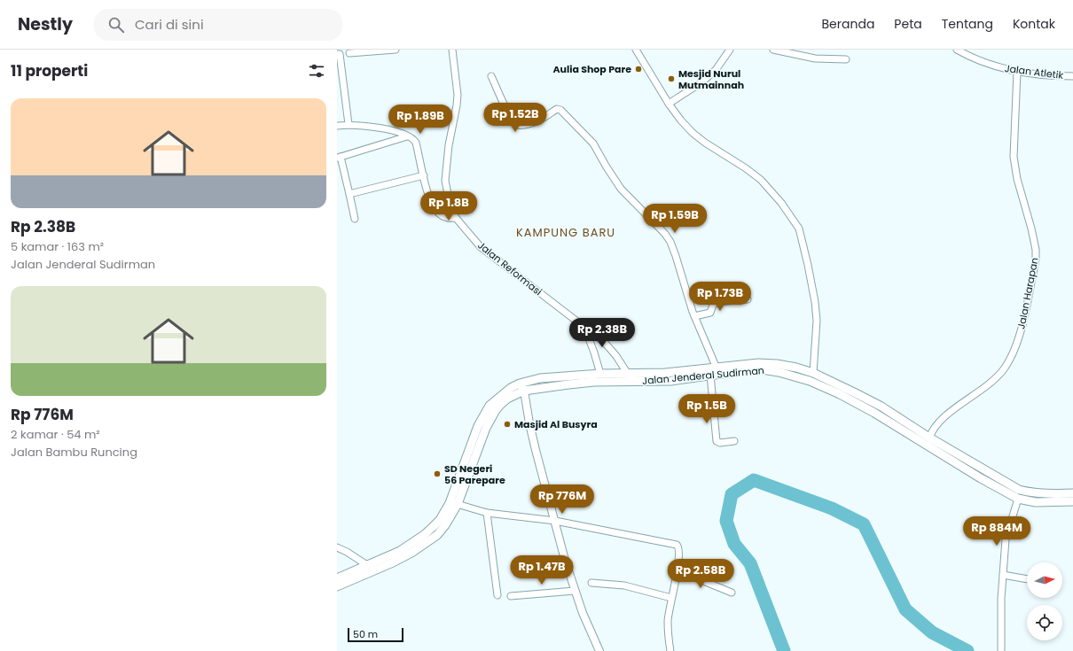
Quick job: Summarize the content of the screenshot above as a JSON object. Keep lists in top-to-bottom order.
{
  "streets": {
    "main road": ["Jalan Jenderal Sudirman"],
    "street": ["Jalan Atletik", "Jalan Reformasi", "Jalan Harapan"]
  },
  "crossings": [
    ["Jalan Atletik", "Jalan Harapan"],
    ["Jalan Reformasi", "Jalan Jenderal Sudirman"],
    ["Jalan Harapan", "Jalan Jenderal Sudirman"]
  ],
  "districts": ["KAMPUNG BARU"],
  "places": [
    "Aulia Shop Pare",
    "Mesjid Nurul Mutmainnah",
    "Masjid Al Busyra",
    "SD Negeri 56 Parepare"
  ],
  "scale_bar": "50 m",
  "north": "right",
  "page": {
    "header": "Nestly",
    "search": "Cari di sini",
    "nav": [
      "Beranda",
      "Peta",
      "Tentang",
      "Kontak"
    ],
    "heading": "11 properti",
    "list": [
      {
        "name": "Rp 2.38B",
        "note": "5 kamar · 163 m² · Jalan Jenderal Sudirman"
      },
      {
        "name": "Rp 776M",
        "note": "2 kamar · 54 m² · Jalan Bambu Runcing"
      }
    ],
    "price": [
      "Rp 1.52B",
      "Rp 1.89B",
      "Rp 1.8B",
      "Rp 1.59B",
      "Rp 1.73B",
      "Rp 2.38B",
      "Rp 1.5B",
      "Rp 776M",
      "Rp 884M",
      "Rp 1.47B",
      "Rp 2.58B"
    ],
    "scale": "50 m"
  }
}
